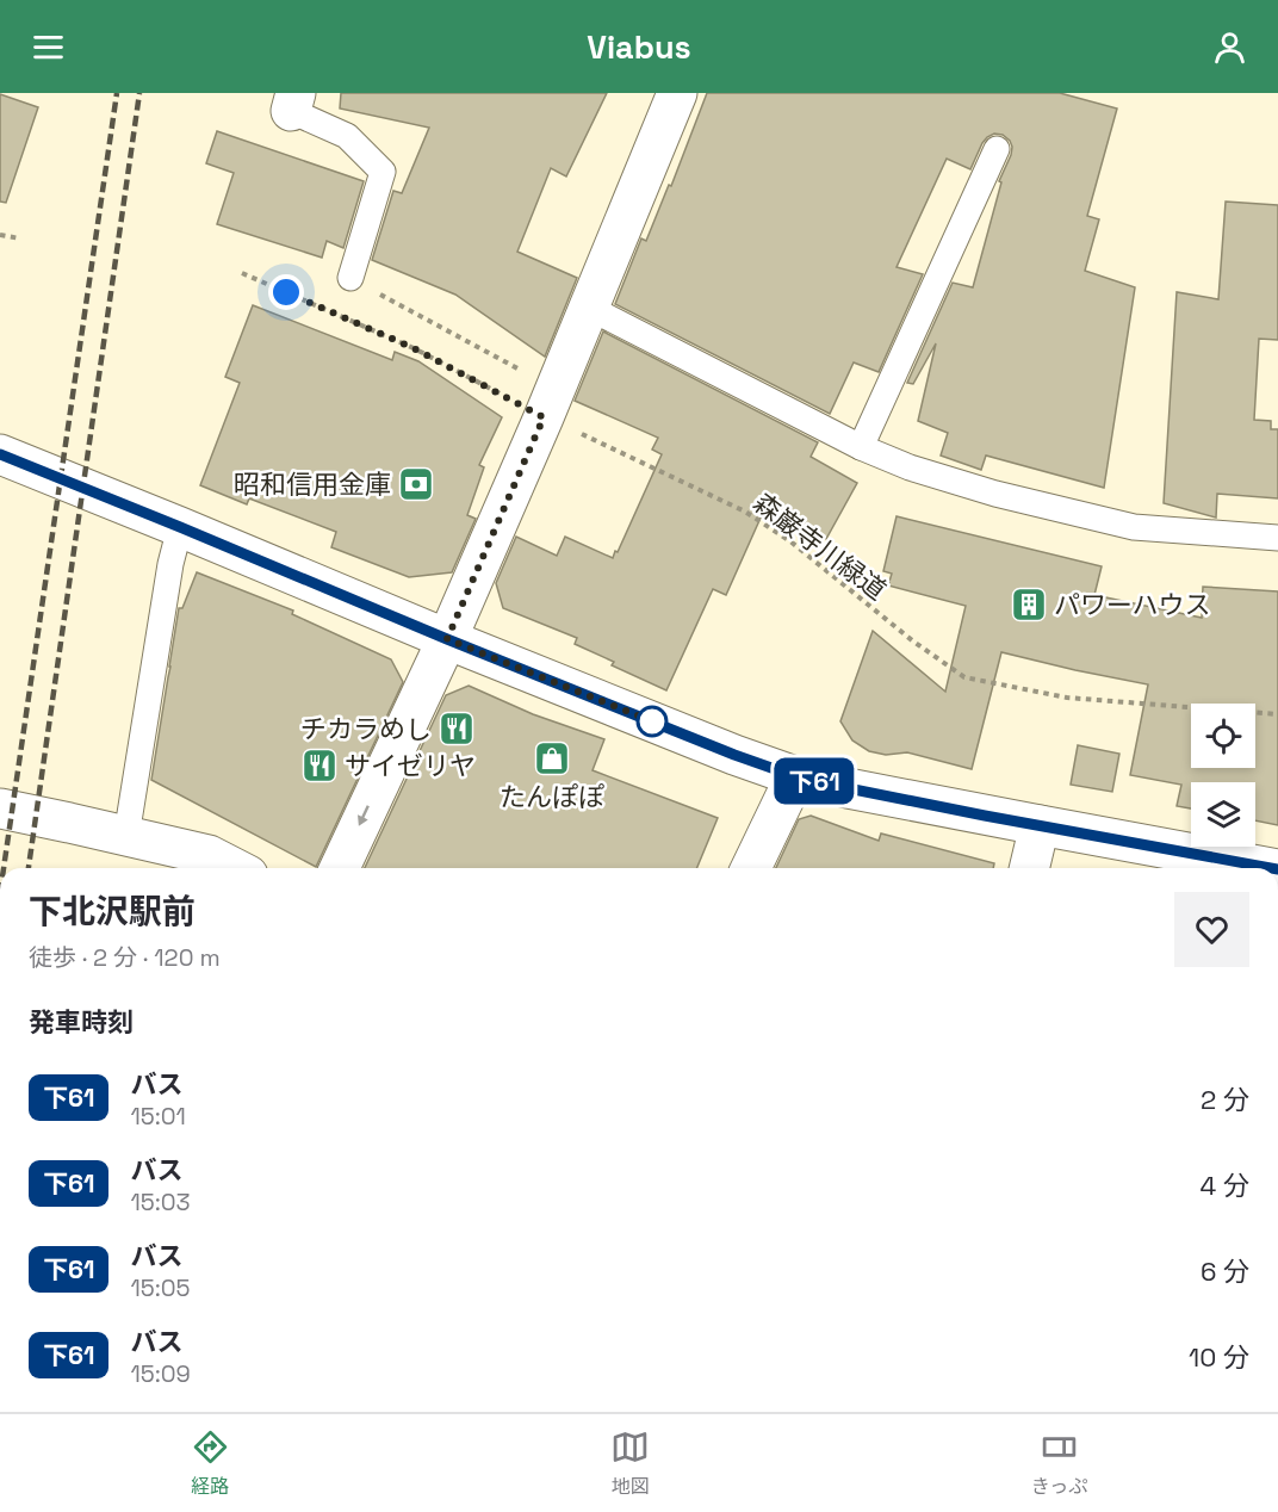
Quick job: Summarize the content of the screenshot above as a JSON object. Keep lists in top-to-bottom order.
{
  "streets": {
    "path": ["森巌寺川緑道"]
  },
  "places": {
    "bank": ["昭和信用金庫"],
    "building": ["パワーハウス"],
    "restaurant": ["チカラめし", "サイゼリヤ"],
    "shop": ["たんぽぽ"]
  },
  "lines": ["bus line 下61"],
  "page": {
    "header": "Viabus",
    "on_map": "下61",
    "heading": [
      ["下北沢駅前", "徒歩 · 2 分 · 120 m"],
      "発車時刻"
    ],
    "list": [
      {
        "mark": "下61",
        "name": "バス",
        "note": "15:01",
        "value": "2 分"
      },
      {
        "mark": "下61",
        "name": "バス",
        "note": "15:03",
        "value": "4 分"
      },
      {
        "mark": "下61",
        "name": "バス",
        "note": "15:05",
        "value": "6 分"
      },
      {
        "mark": "下61",
        "name": "バス",
        "note": "15:09",
        "value": "10 分"
      }
    ],
    "tabs": ["経路", "地図", "きっぷ"]
  }
}
